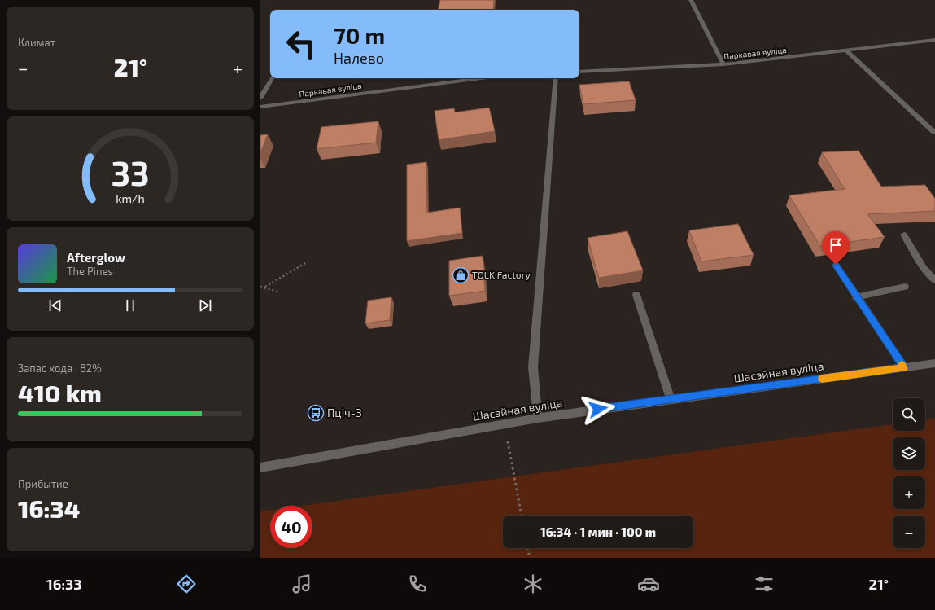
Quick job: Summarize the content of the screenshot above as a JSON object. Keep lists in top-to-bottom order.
{
  "streets": {
    "street": ["Паркавая вуліца", "Шасэйная вуліца"]
  },
  "places": {
    "shop": ["TOLK Factory"],
    "bus stop": ["Пціч-3"]
  },
  "page": {
    "tile": [
      "Климат",
      ["Запас хода · 82%", "410 km"],
      ["Прибытие", "16:34"]
    ],
    "turn": ["70 m", "Налево"],
    "heat": ["−", "21°", "+"],
    "song": ["Afterglow", "The Pines"],
    "map_buttons": ["+", "−"],
    "limit": "40",
    "trip": "16:34 · 1 мин · 100 m",
    "tabs": ["16:33", "21°"],
    "gauge": ["33", "km/h"]
  }
}
